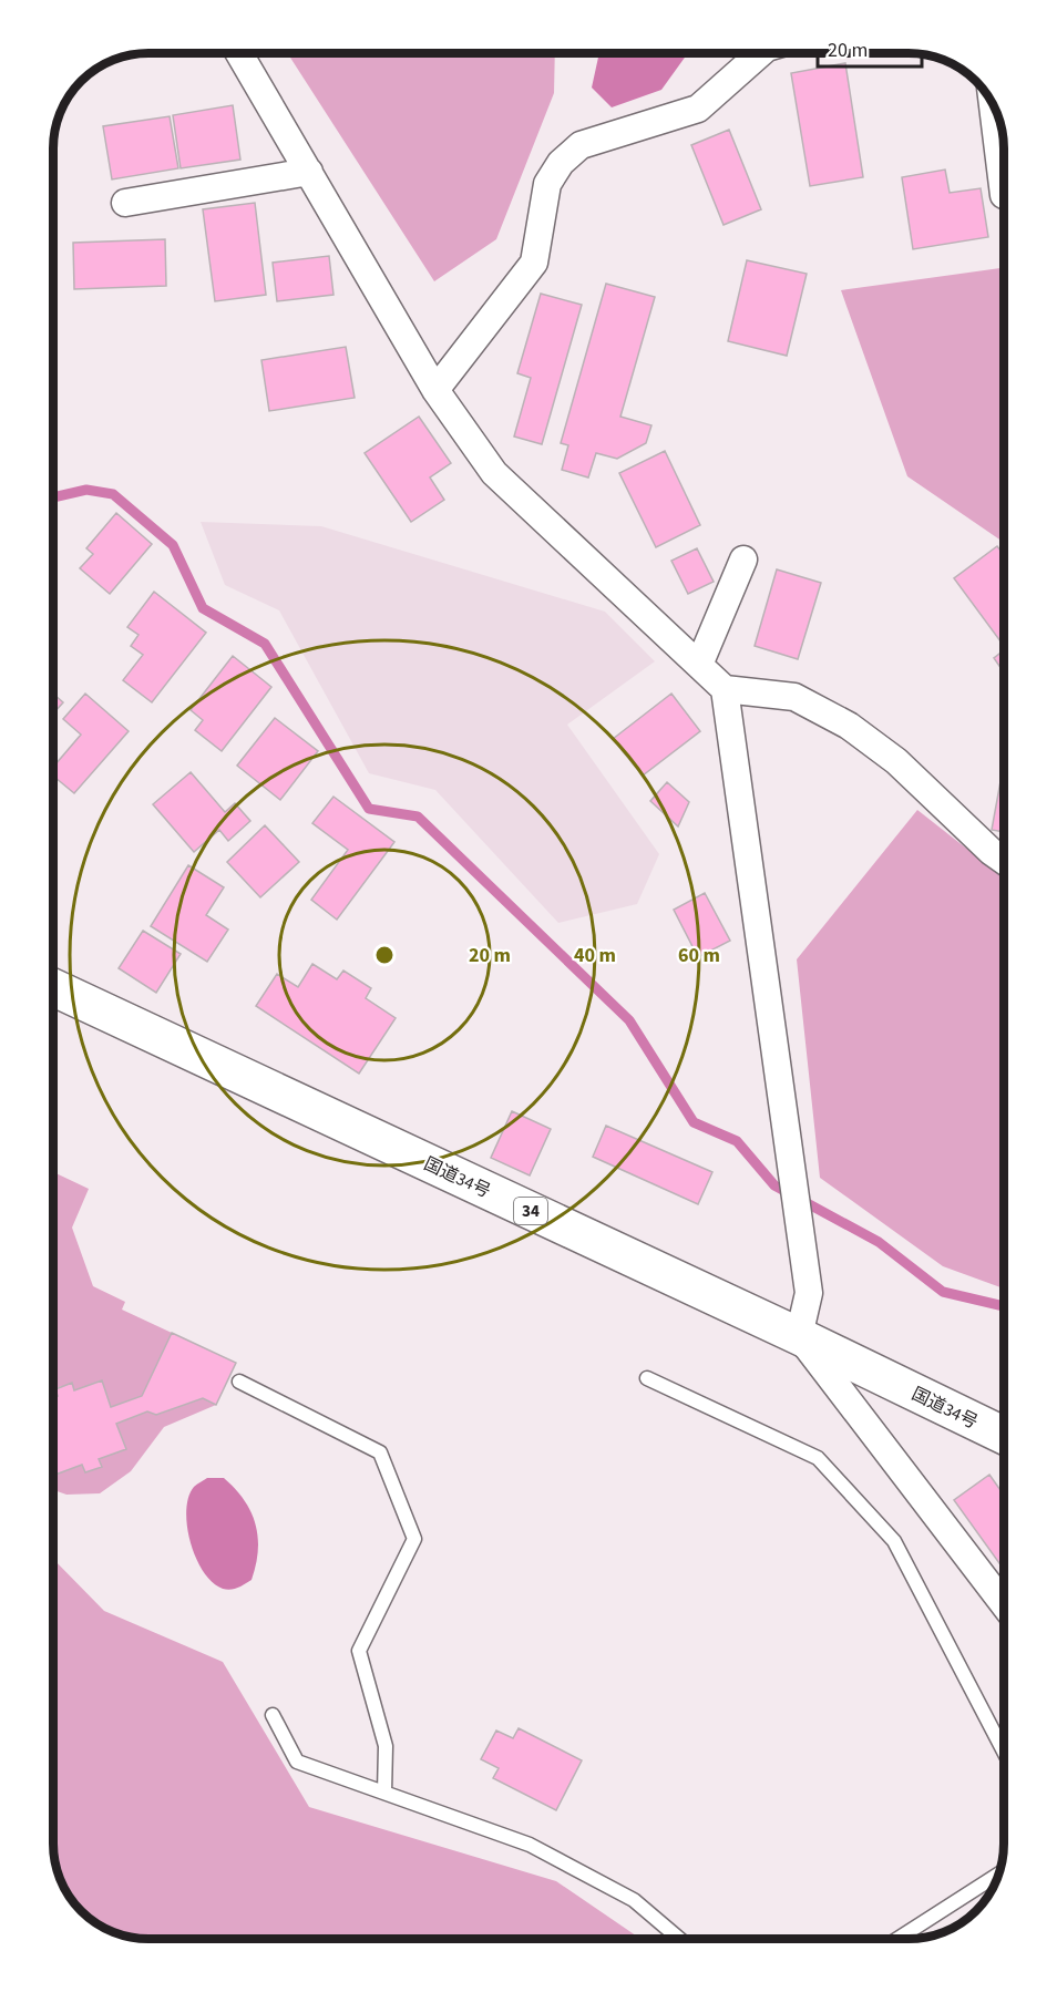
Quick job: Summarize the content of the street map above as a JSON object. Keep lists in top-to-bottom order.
{
  "streets": {
    "highway": ["国道34号", "34"]
  },
  "scale_bar": "20 m",
  "rings": ["20 m", "40 m", "60 m"]
}
